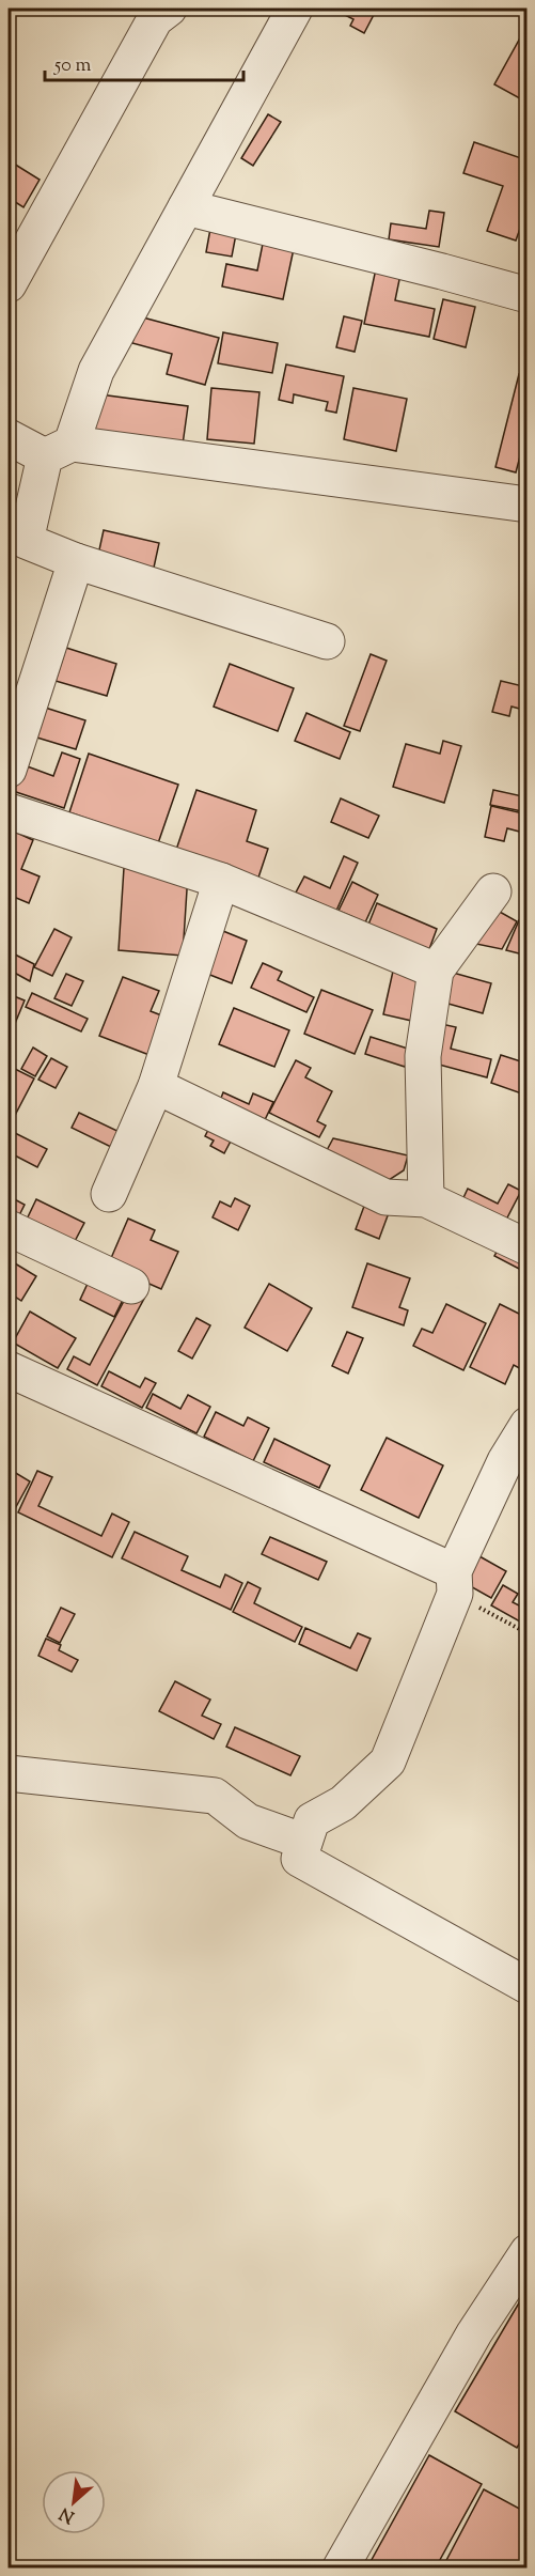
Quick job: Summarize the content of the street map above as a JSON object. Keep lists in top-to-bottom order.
{
  "scale_bar": "50 m",
  "north": "bottom left"
}
